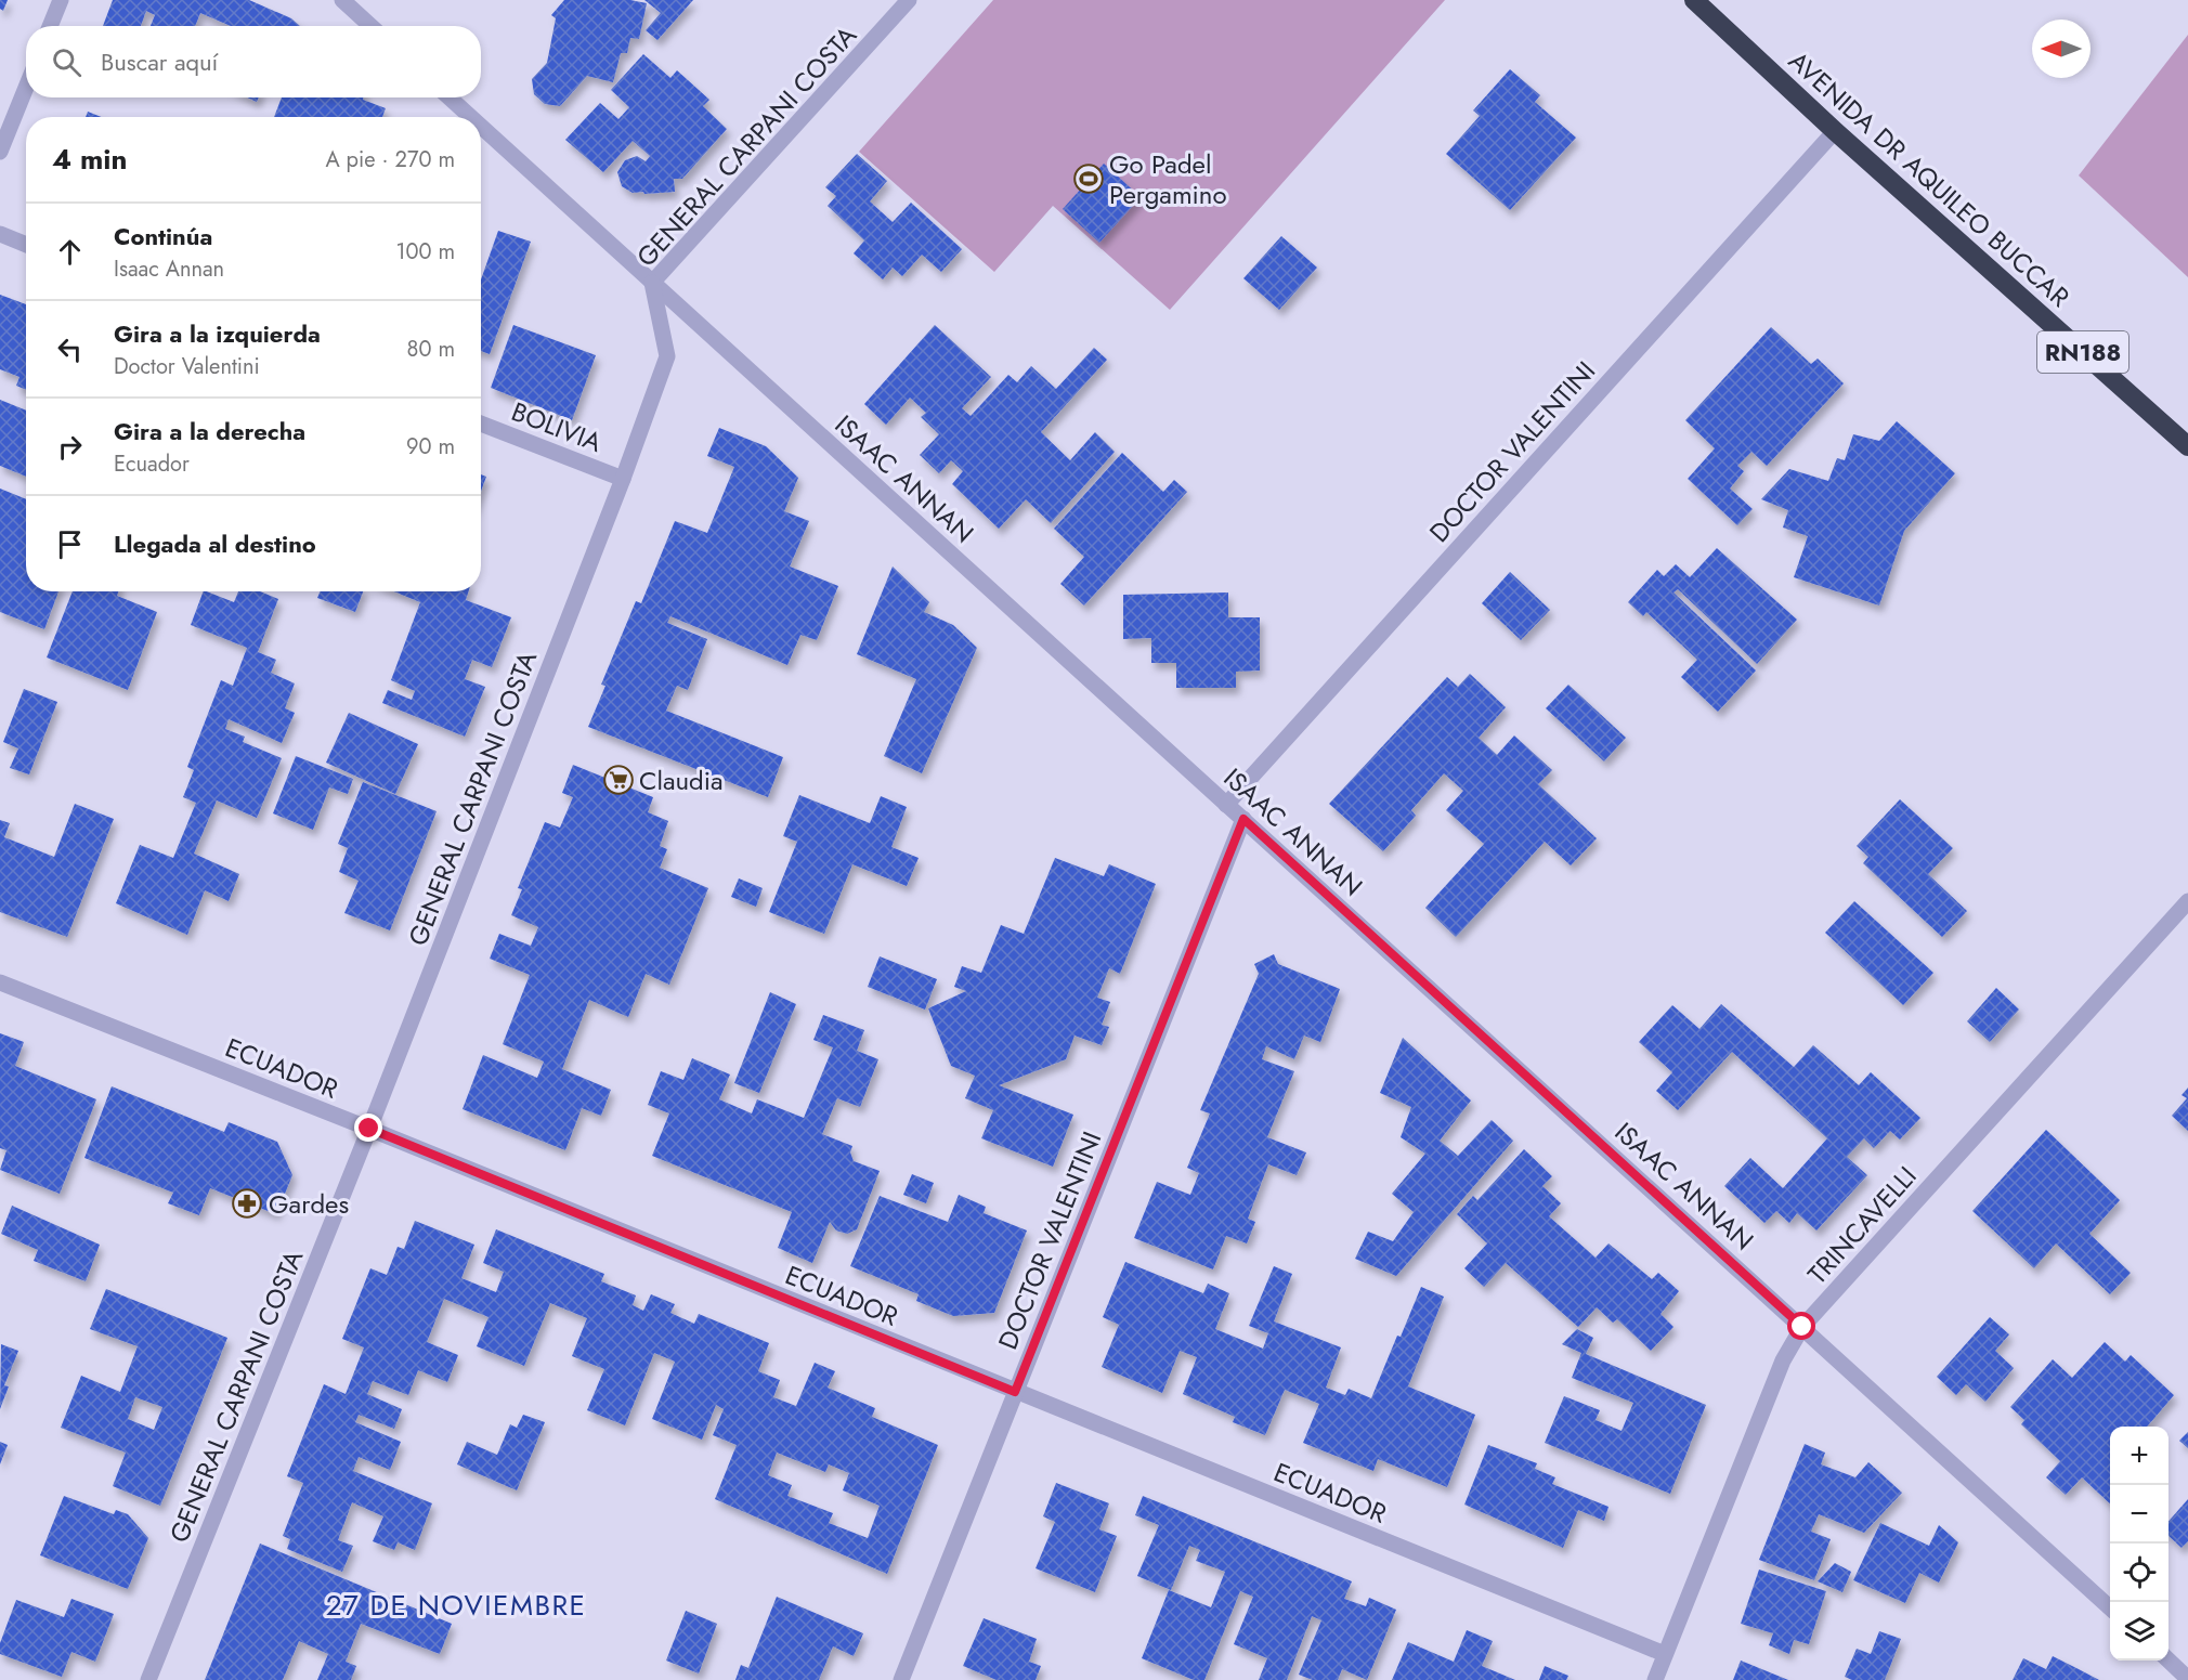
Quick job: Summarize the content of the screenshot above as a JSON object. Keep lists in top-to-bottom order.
{
  "streets": {
    "highway": ["AVENIDA DR AQUILEO BUCCAR", "RN188"],
    "street": [
      "GENERAL CARPANI COSTA",
      "BOLIVIA",
      "DOCTOR VALENTINI",
      "ISAAC ANNAN",
      "ECUADOR",
      "TRINCAVELLI"
    ]
  },
  "crossings": [
    ["GENERAL CARPANI COSTA", "BOLIVIA"],
    ["GENERAL CARPANI COSTA", "ISAAC ANNAN"],
    ["GENERAL CARPANI COSTA", "ECUADOR"],
    ["AVENIDA DR AQUILEO BUCCAR", "DOCTOR VALENTINI"],
    ["DOCTOR VALENTINI", "ISAAC ANNAN"],
    ["DOCTOR VALENTINI", "ECUADOR"],
    ["ISAAC ANNAN", "TRINCAVELLI"],
    ["ECUADOR", "TRINCAVELLI"]
  ],
  "districts": ["27 DE NOVIEMBRE"],
  "places": {
    "sports": ["Go Padel Pergamino"],
    "supermarket": ["Claudia"],
    "pharmacy": ["Gardes"]
  },
  "north": "left",
  "page": {
    "search": "Buscar aquí",
    "heading": ["4 min", "A pie · 270 m"],
    "list": [
      ["Continúa", "Isaac Annan", "100 m"],
      ["Gira a la izquierda", "Doctor Valentini", "80 m"],
      ["Gira a la derecha", "Ecuador", "90 m"],
      "Llegada al destino"
    ],
    "map_buttons": ["+", "−"]
  }
}
